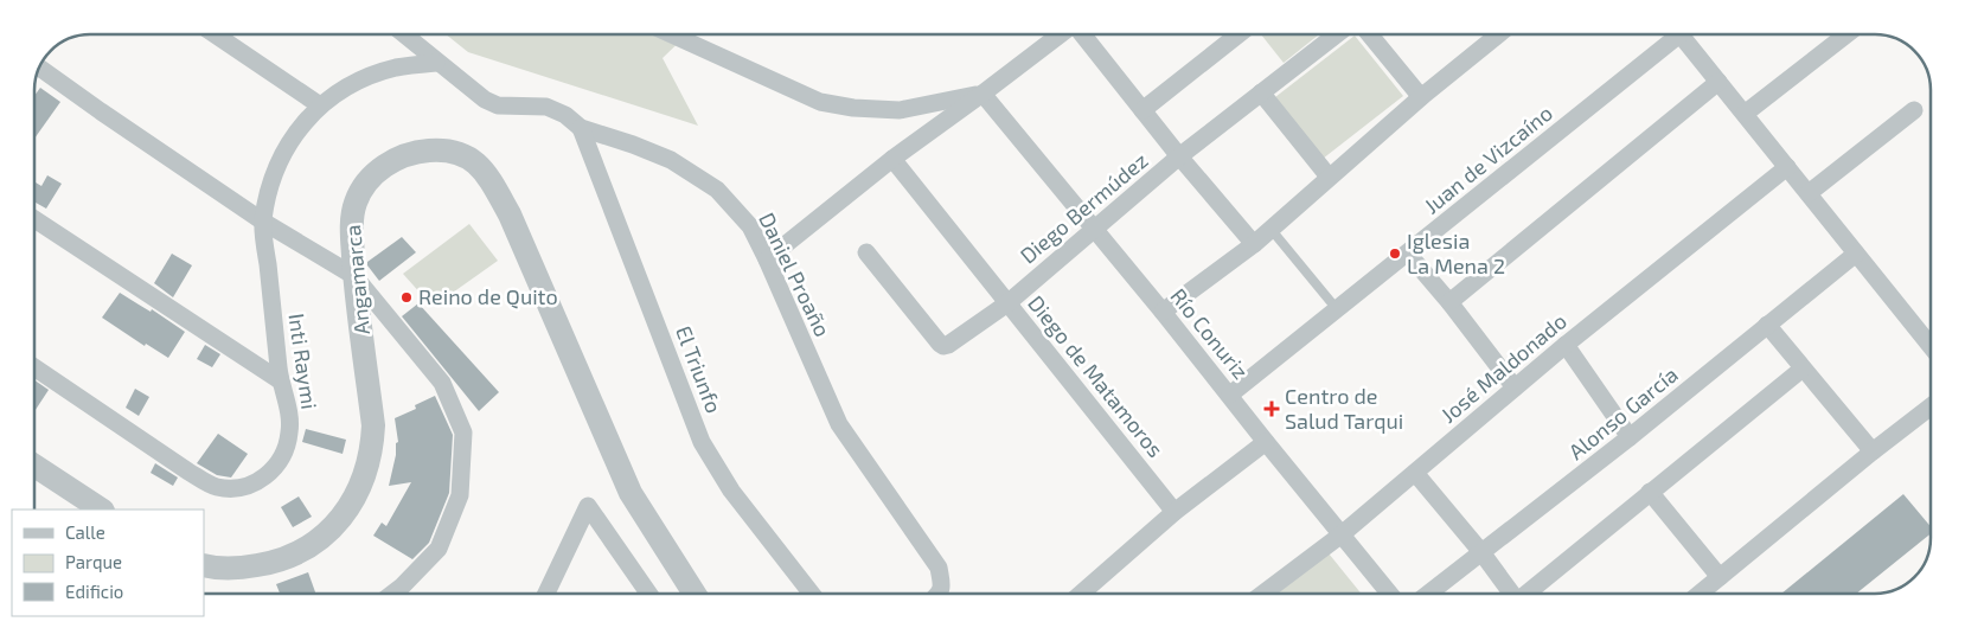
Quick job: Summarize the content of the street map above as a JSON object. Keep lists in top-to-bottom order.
{
  "streets": {
    "street": [
      "Juan de Vizcaíno",
      "Diego Bermúdez",
      "Daniel Proaño",
      "Angamarca",
      "Río Conuriz",
      "Inti Raymi",
      "José Maldonado",
      "El Triunfo",
      "Diego de Matamoros",
      "Alonso García"
    ]
  },
  "crossings": [
    ["Juan de Vizcaíno", "Río Conuriz"],
    ["Diego Bermúdez", "Río Conuriz"],
    ["Diego Bermúdez", "Diego de Matamoros"],
    ["Daniel Proaño", "Inti Raymi"],
    ["Daniel Proaño", "El Triunfo"],
    ["Río Conuriz", "José Maldonado"]
  ],
  "places": {
    "other": ["Iglesia La Mena 2", "Reino de Quito"],
    "health": ["Centro de Salud Tarqui"]
  },
  "legend": ["Calle", "Parque", "Edificio"]
}
